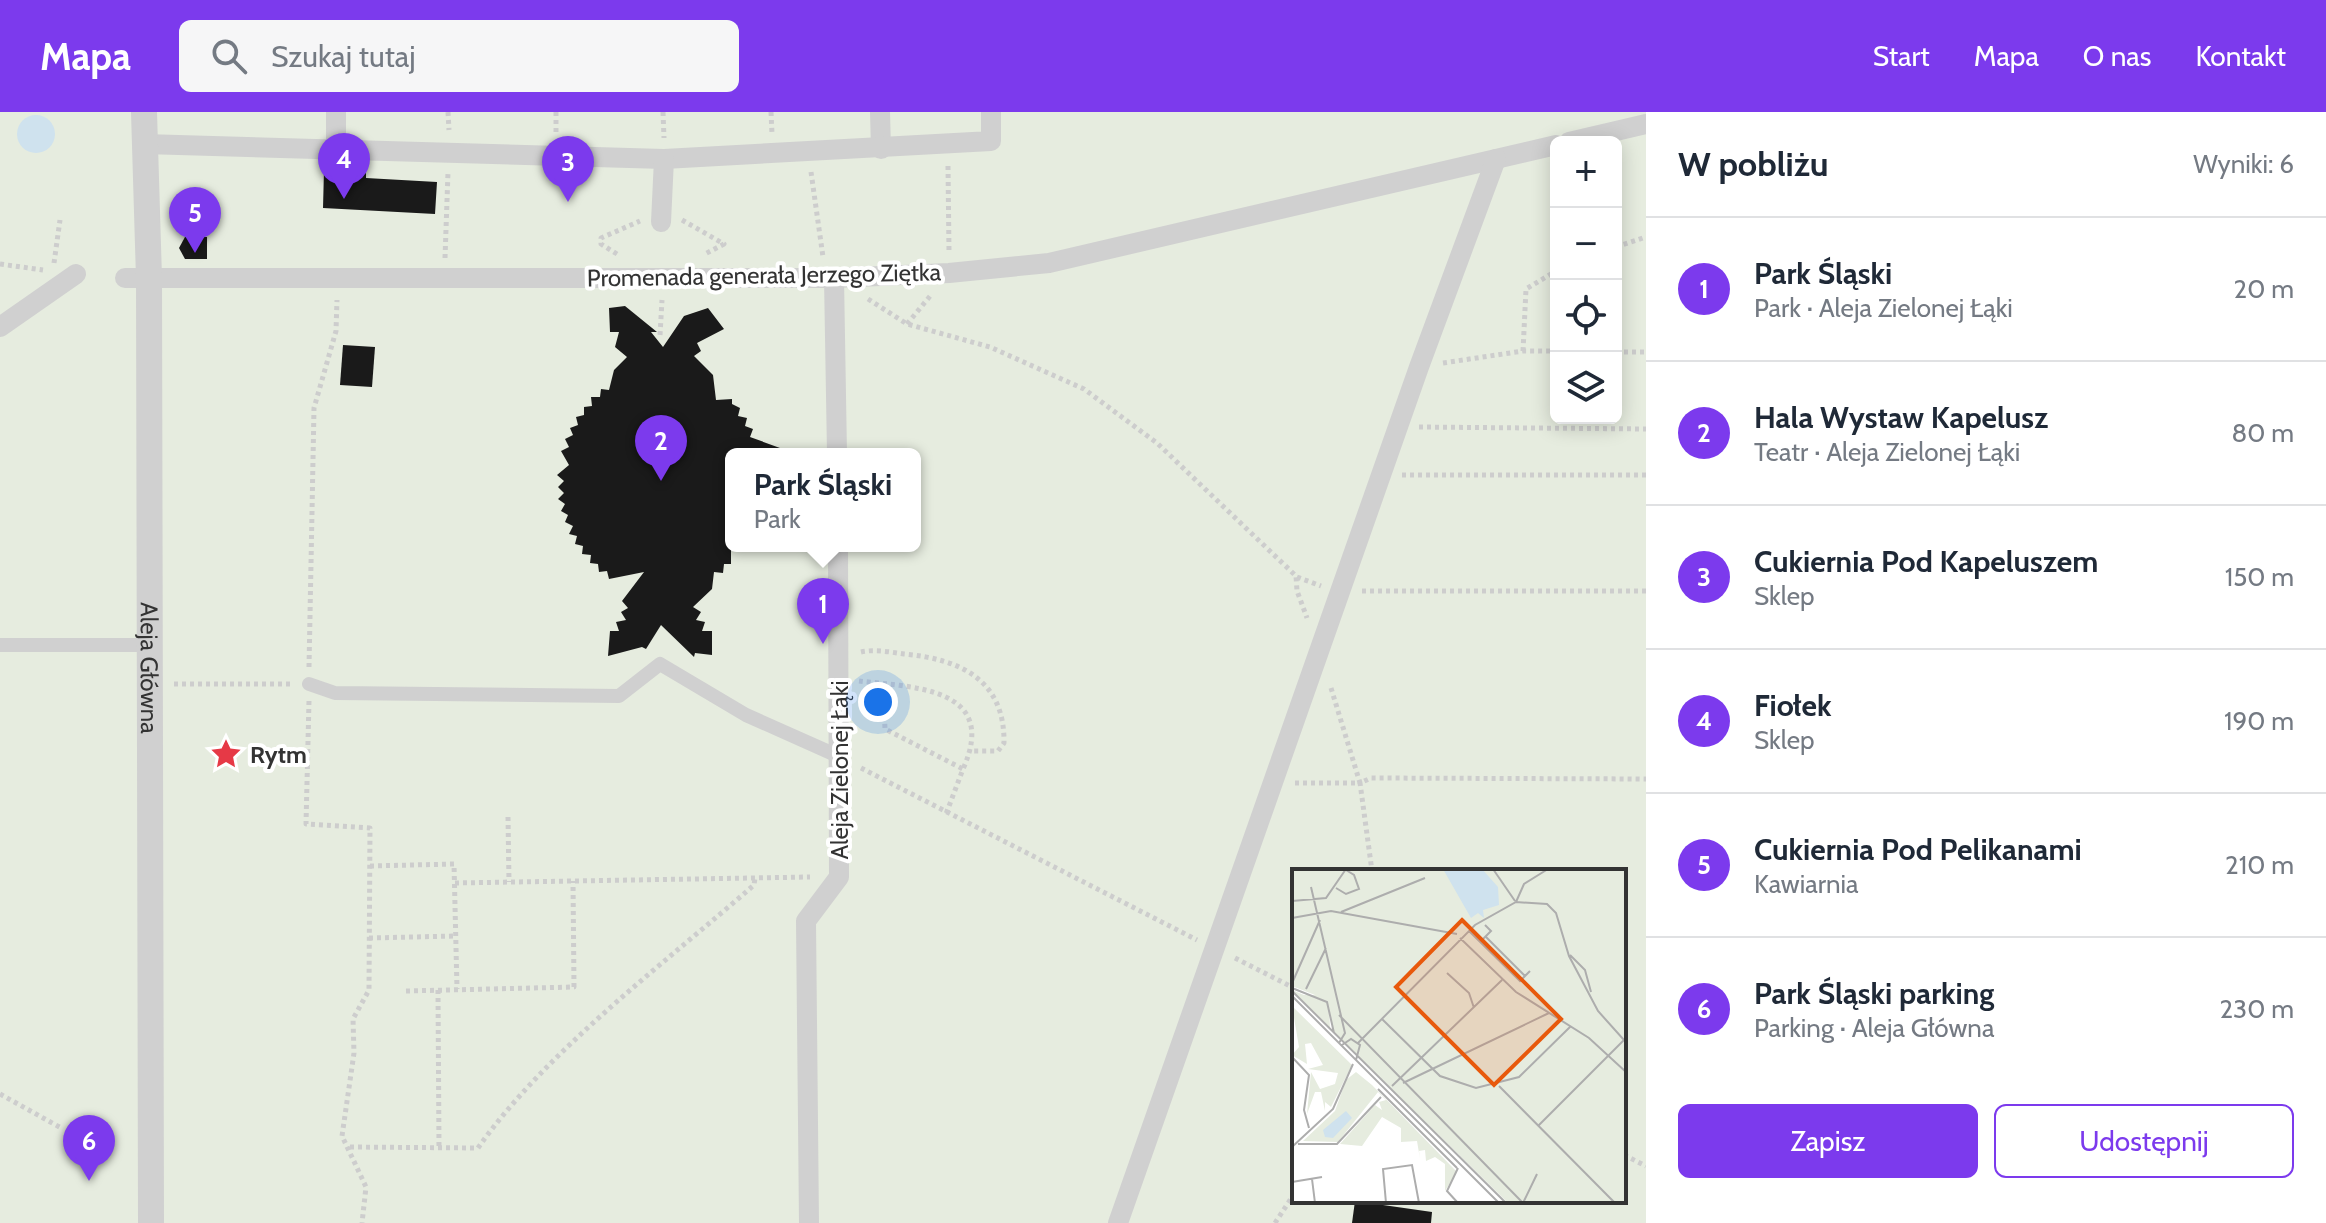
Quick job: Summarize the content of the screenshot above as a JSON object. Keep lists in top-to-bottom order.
{
  "streets": {
    "street": ["Promenada generała Jerzego Ziętka", "Aleja Główna", "Aleja Zielonej Łąki"]
  },
  "crossings": [
    ["Promenada generała Jerzego Ziętka", "Aleja Główna"]
  ],
  "places": {
    "place": ["Rytm"]
  },
  "page": {
    "header": "Mapa",
    "search": "Szukaj tutaj",
    "nav": [
      "Start",
      "Mapa",
      "O nas",
      "Kontakt"
    ],
    "heading": ["W pobliżu", "Wyniki: 6"],
    "pins": [
      "4",
      "3",
      "5",
      "2",
      "1",
      "6"
    ],
    "map_buttons": ["+", "−"],
    "list": [
      {
        "mark": "1",
        "name": "Park Śląski",
        "note": "Park · Aleja Zielonej Łąki",
        "value": "20 m"
      },
      {
        "mark": "2",
        "name": "Hala Wystaw Kapelusz",
        "note": "Teatr · Aleja Zielonej Łąki",
        "value": "80 m"
      },
      {
        "mark": "3",
        "name": "Cukiernia Pod Kapeluszem",
        "note": "Sklep",
        "value": "150 m"
      },
      {
        "mark": "4",
        "name": "Fiołek",
        "note": "Sklep",
        "value": "190 m"
      },
      {
        "mark": "5",
        "name": "Cukiernia Pod Pelikanami",
        "note": "Kawiarnia",
        "value": "210 m"
      },
      {
        "mark": "6",
        "name": "Park Śląski parking",
        "note": "Parking · Aleja Główna",
        "value": "230 m"
      }
    ],
    "popup": ["Park Śląski", "Park"],
    "buttons": ["Zapisz", "Udostępnij"]
  }
}
